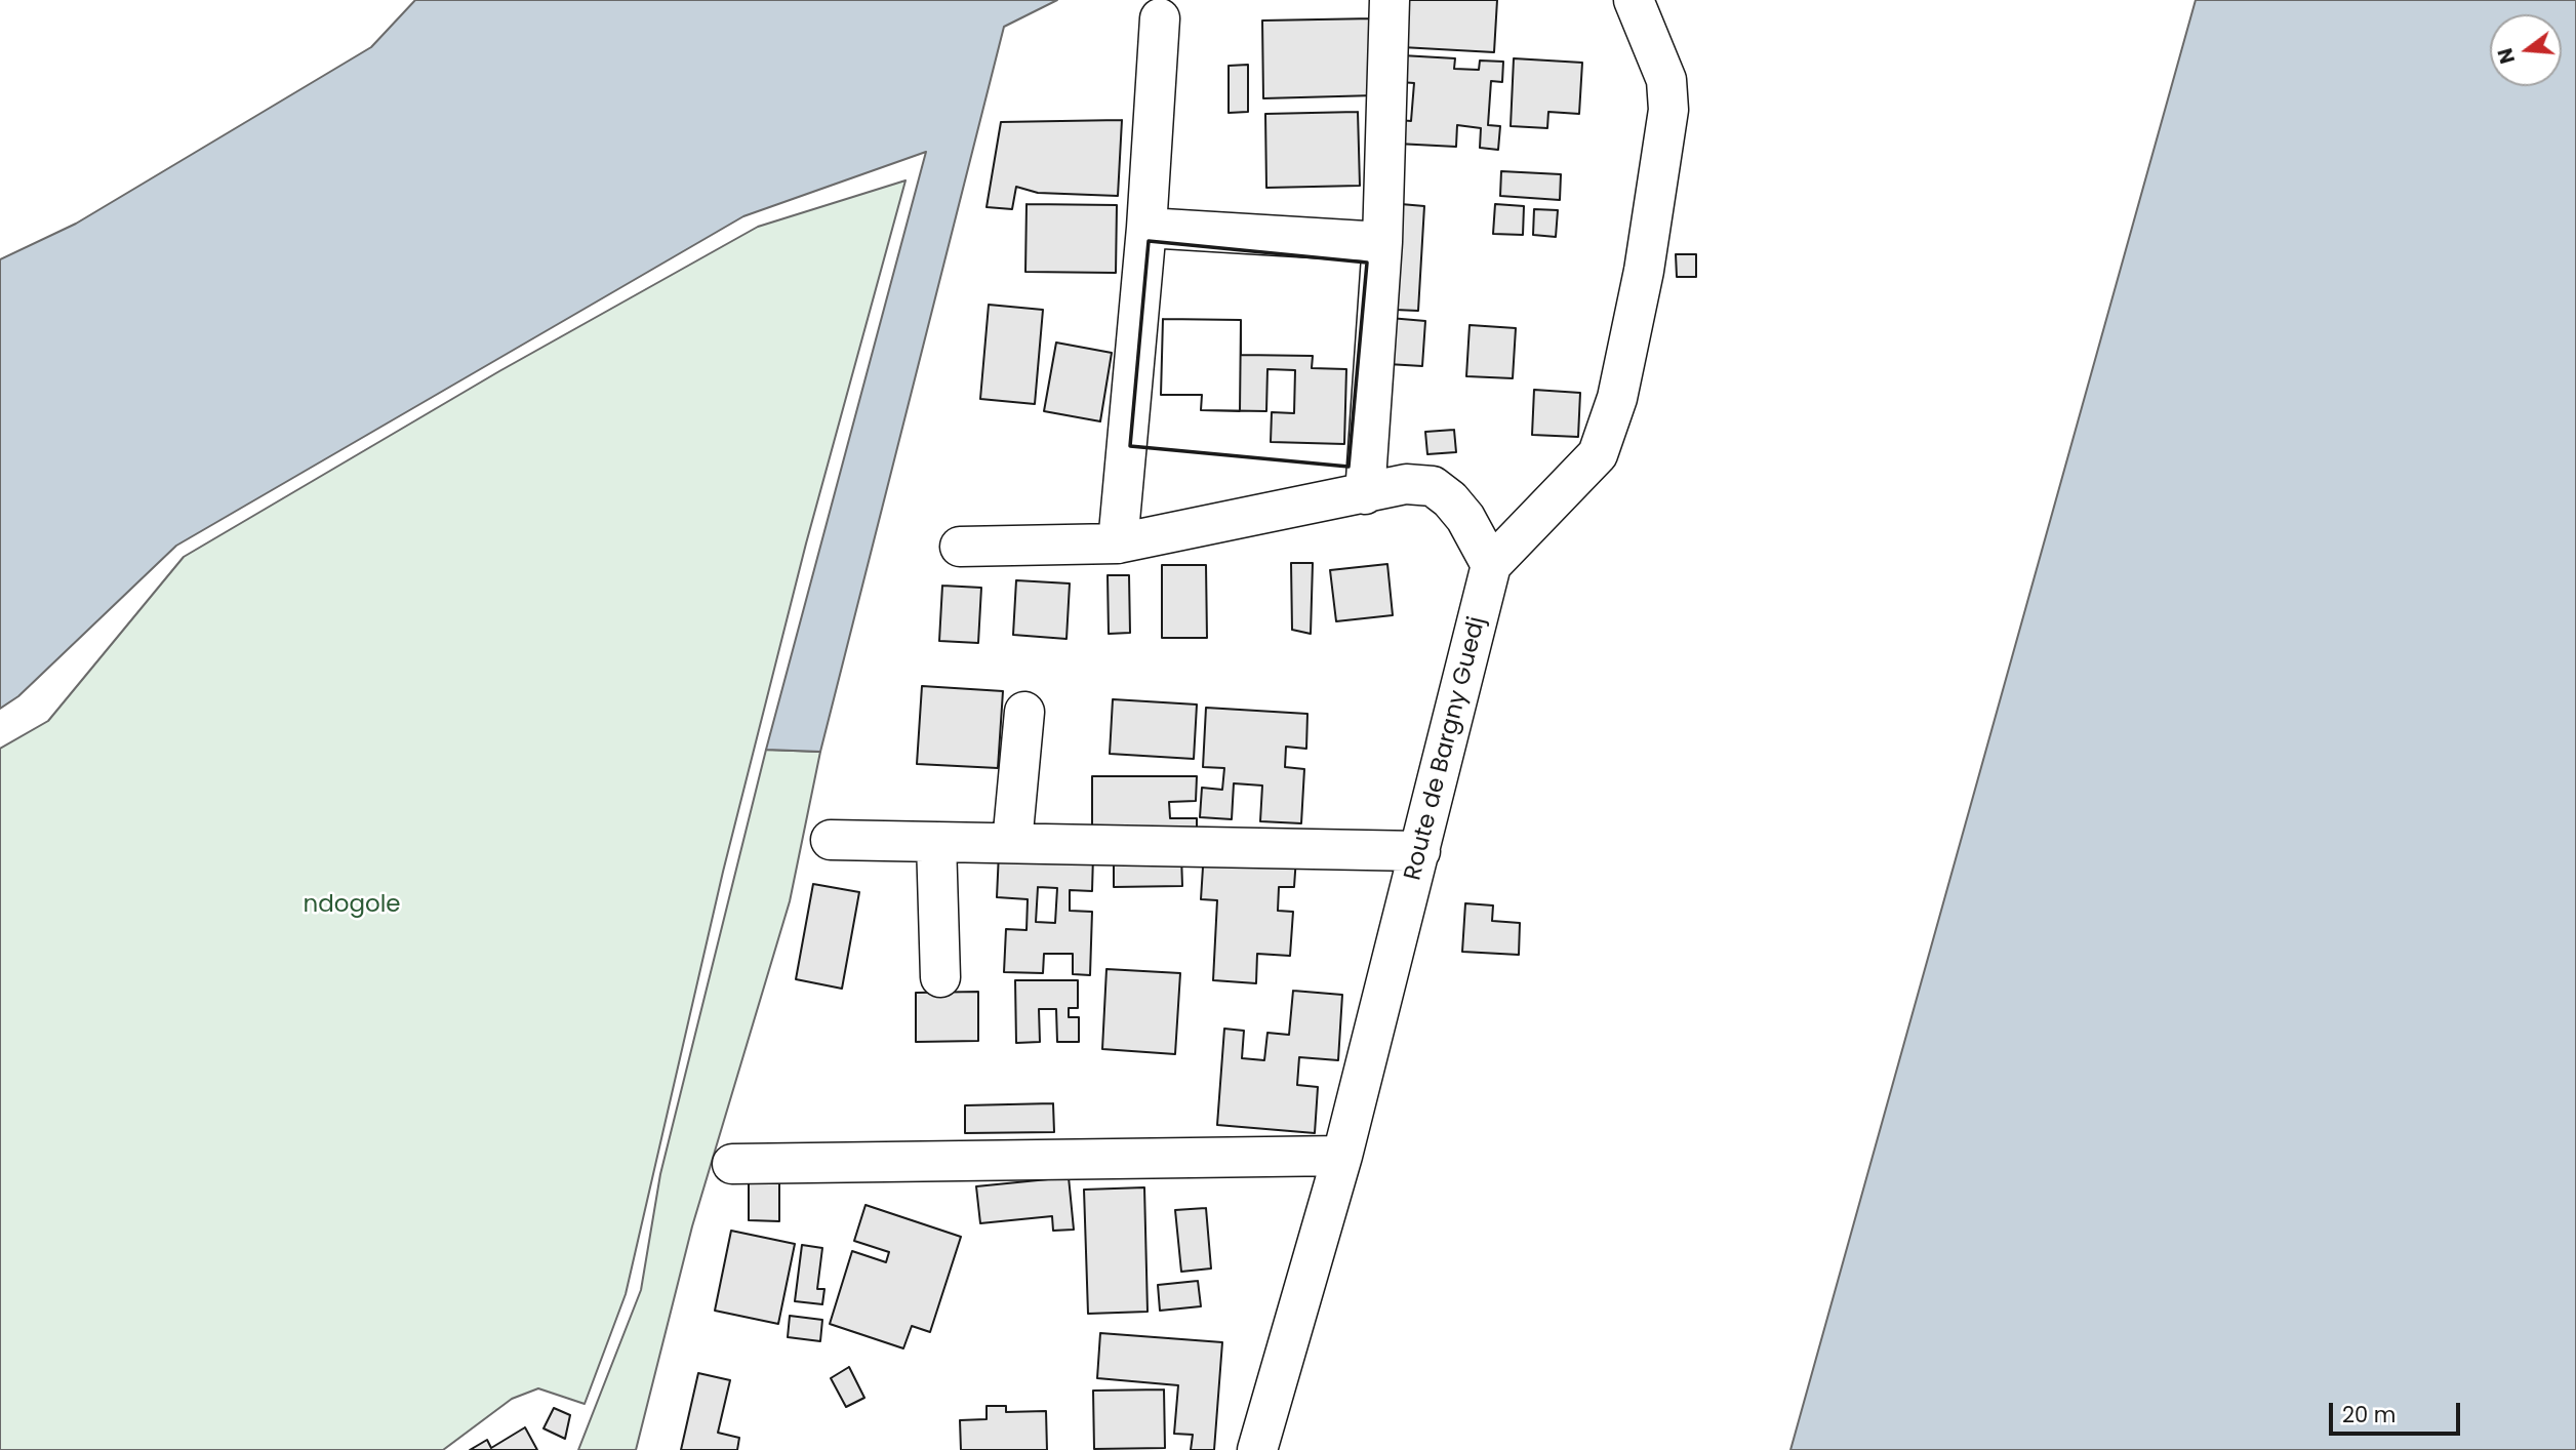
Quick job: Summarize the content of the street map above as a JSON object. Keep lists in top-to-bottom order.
{
  "streets": {
    "street": ["Route de Bargny Guedj"]
  },
  "parks": ["ndogole"],
  "scale_bar": "20 m",
  "north": "left"
}
